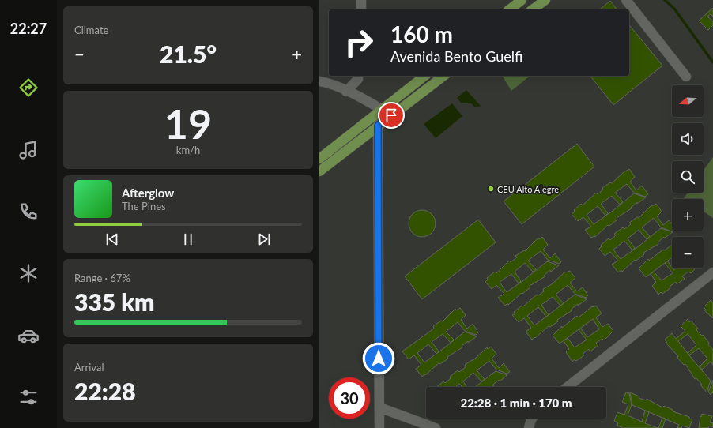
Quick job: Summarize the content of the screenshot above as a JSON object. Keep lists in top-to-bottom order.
{
  "places": ["CEU Alto Alegre"],
  "north": "left",
  "page": {
    "tabs": "22:27",
    "tile": [
      "Climate",
      ["19", "km/h"],
      ["Range · 67%", "335 km"],
      ["Arrival", "22:28"]
    ],
    "turn": ["160 m", "Avenida Bento Guelfi"],
    "heat": ["−", "21.5°", "+"],
    "map_buttons": ["+", "−"],
    "song": ["Afterglow", "The Pines"],
    "limit": "30",
    "trip": "22:28 · 1 min · 170 m"
  }
}
